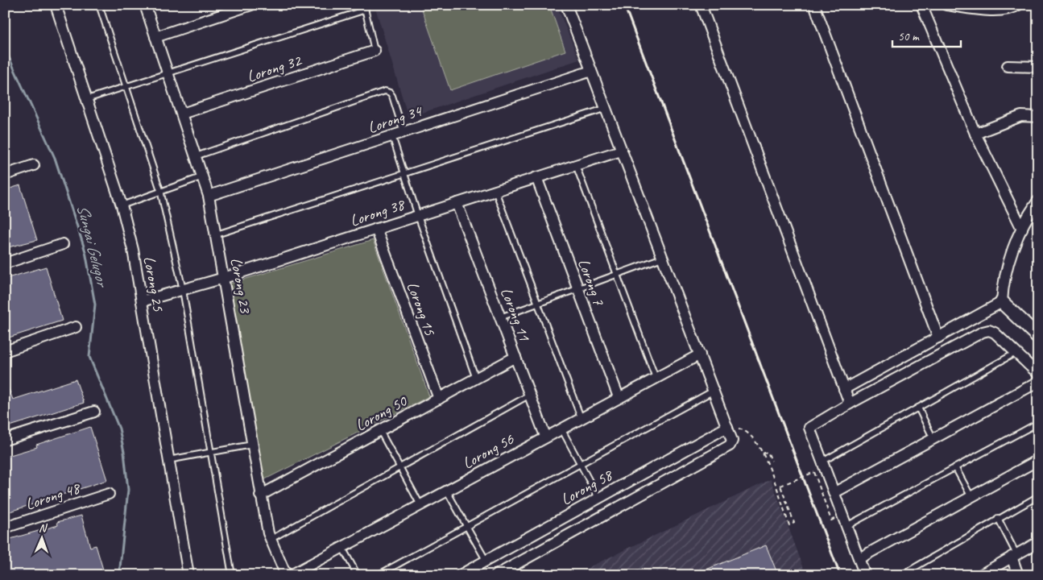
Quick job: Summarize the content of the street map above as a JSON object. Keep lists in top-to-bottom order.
{
  "streets": {
    "street": [
      "Lorong 32",
      "Lorong 34",
      "Lorong 38",
      "Lorong 7",
      "Lorong 25",
      "Lorong 23",
      "Lorong 15",
      "Lorong 11",
      "Lorong 50",
      "Lorong 56",
      "Lorong 58",
      "Lorong 48"
    ]
  },
  "crossings": [
    ["Lorong 32", "Lorong 23"],
    ["Lorong 34", "Lorong 23"],
    ["Lorong 38", "Lorong 7"],
    ["Lorong 38", "Lorong 25"],
    ["Lorong 38", "Lorong 23"],
    ["Lorong 38", "Lorong 15"],
    ["Lorong 38", "Lorong 11"],
    ["Lorong 7", "Lorong 56"],
    ["Lorong 23", "Lorong 50"],
    ["Lorong 15", "Lorong 50"],
    ["Lorong 11", "Lorong 50"],
    ["Lorong 11", "Lorong 56"]
  ],
  "water": ["Sungai Gelugor"],
  "scale_bar": "50 m",
  "north": "top"
}
